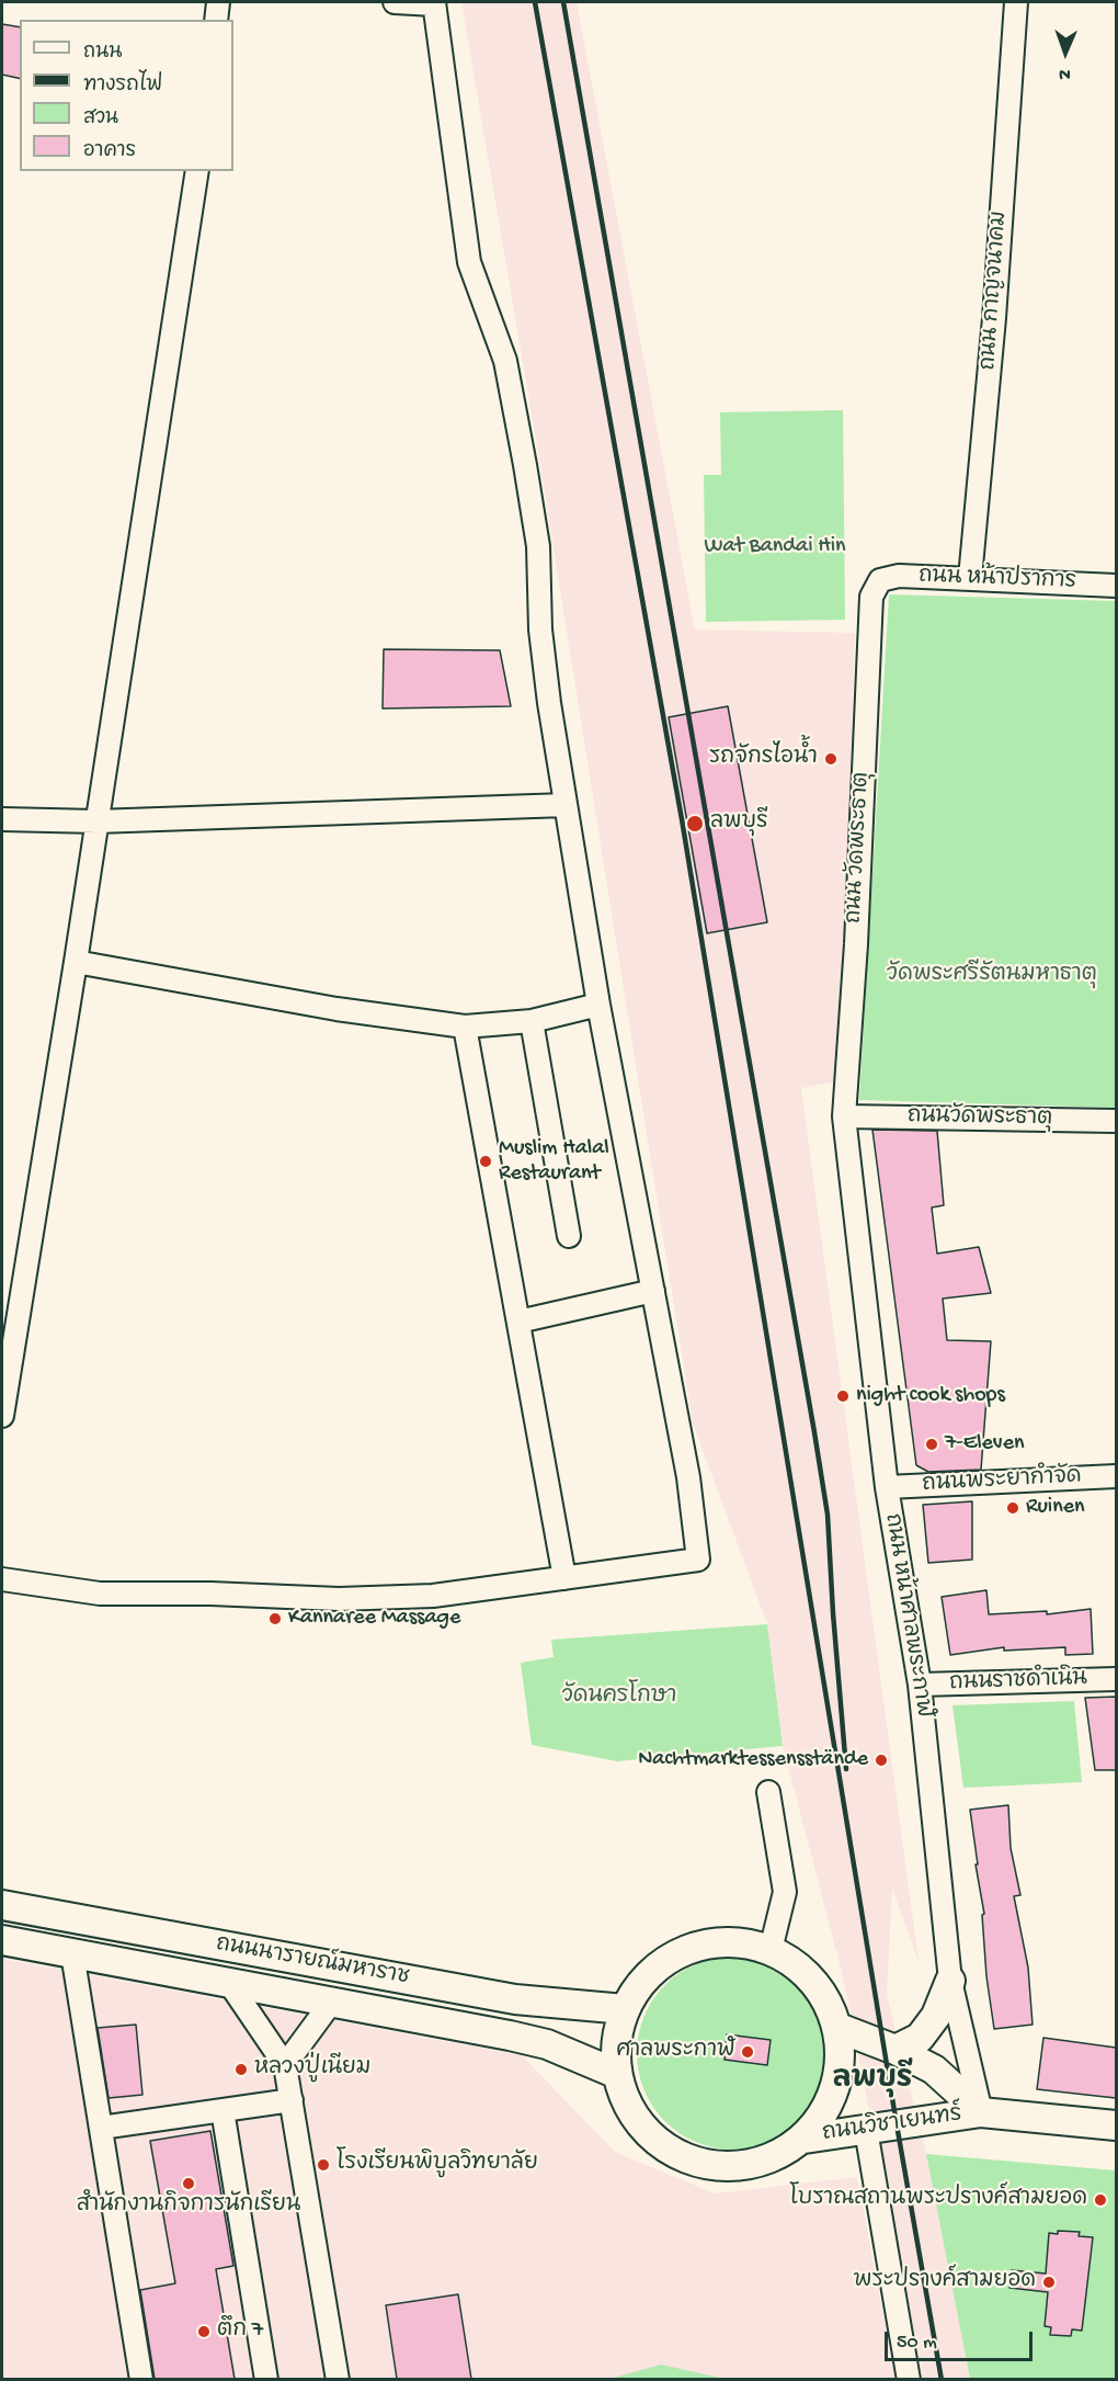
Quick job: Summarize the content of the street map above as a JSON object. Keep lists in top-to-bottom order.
{
  "streets": {
    "main road": ["ถนนนารายณ์มหาราช", "ถนนวิชาเยนทร์"],
    "street": [
      "ถนน กาญจนาคม",
      "ถนน หน้าปราการ",
      "ถนน วัดพระธาตุ",
      "ถนนวัดพระธาตุ",
      "ถนนพระยากำจัด",
      "ถนน หน้าศาลพระกาฬ",
      "ถนนราชดำเนิน"
    ]
  },
  "crossings": [
    ["ถนน กาญจนาคม", "ถนน หน้าปราการ"],
    ["ถนน หน้าปราการ", "ถนน วัดพระธาตุ"],
    ["ถนน วัดพระธาตุ", "ถนนวัดพระธาตุ"],
    ["ถนน วัดพระธาตุ", "ถนน หน้าศาลพระกาฬ"],
    ["ถนนวัดพระธาตุ", "ถนน หน้าศาลพระกาฬ"],
    ["ถนนพระยากำจัด", "ถนน หน้าศาลพระกาฬ"],
    ["ถนน หน้าศาลพระกาฬ", "ถนนราชดำเนิน"],
    ["ถนน หน้าศาลพระกาฬ", "ถนนวิชาเยนทร์"],
    ["ถนนนารายณ์มหาราช", "ถนนวิชาเยนทร์"]
  ],
  "districts": ["ลพบุรี"],
  "parks": ["Wat Bandai Hin", "วัดพระศรีรัตนมหาธาตุ", "วัดนครโกษา"],
  "places": [
    "รถจักรไอน้ำ",
    "ลพบุรี",
    "Muslim Halal Restaurant",
    "night cook shops",
    "7-Eleven",
    "Ruinen",
    "Kannaree Massage",
    "Nachtmarktessensstände",
    "ศาลพระกาฬ",
    "หลวงปู่เนียม",
    "โรงเรียนพิบูลวิทยาลัย",
    "สำนักงานกิจการนักเรียน",
    "โบราณสถานพระปรางค์สามยอด",
    "พระปรางค์สามยอด",
    "ตึก 7"
  ],
  "legend": [
    "ถนน",
    "ทางรถไฟ",
    "สวน",
    "อาคาร"
  ],
  "scale_bar": "50 m",
  "north": "bottom"
}
